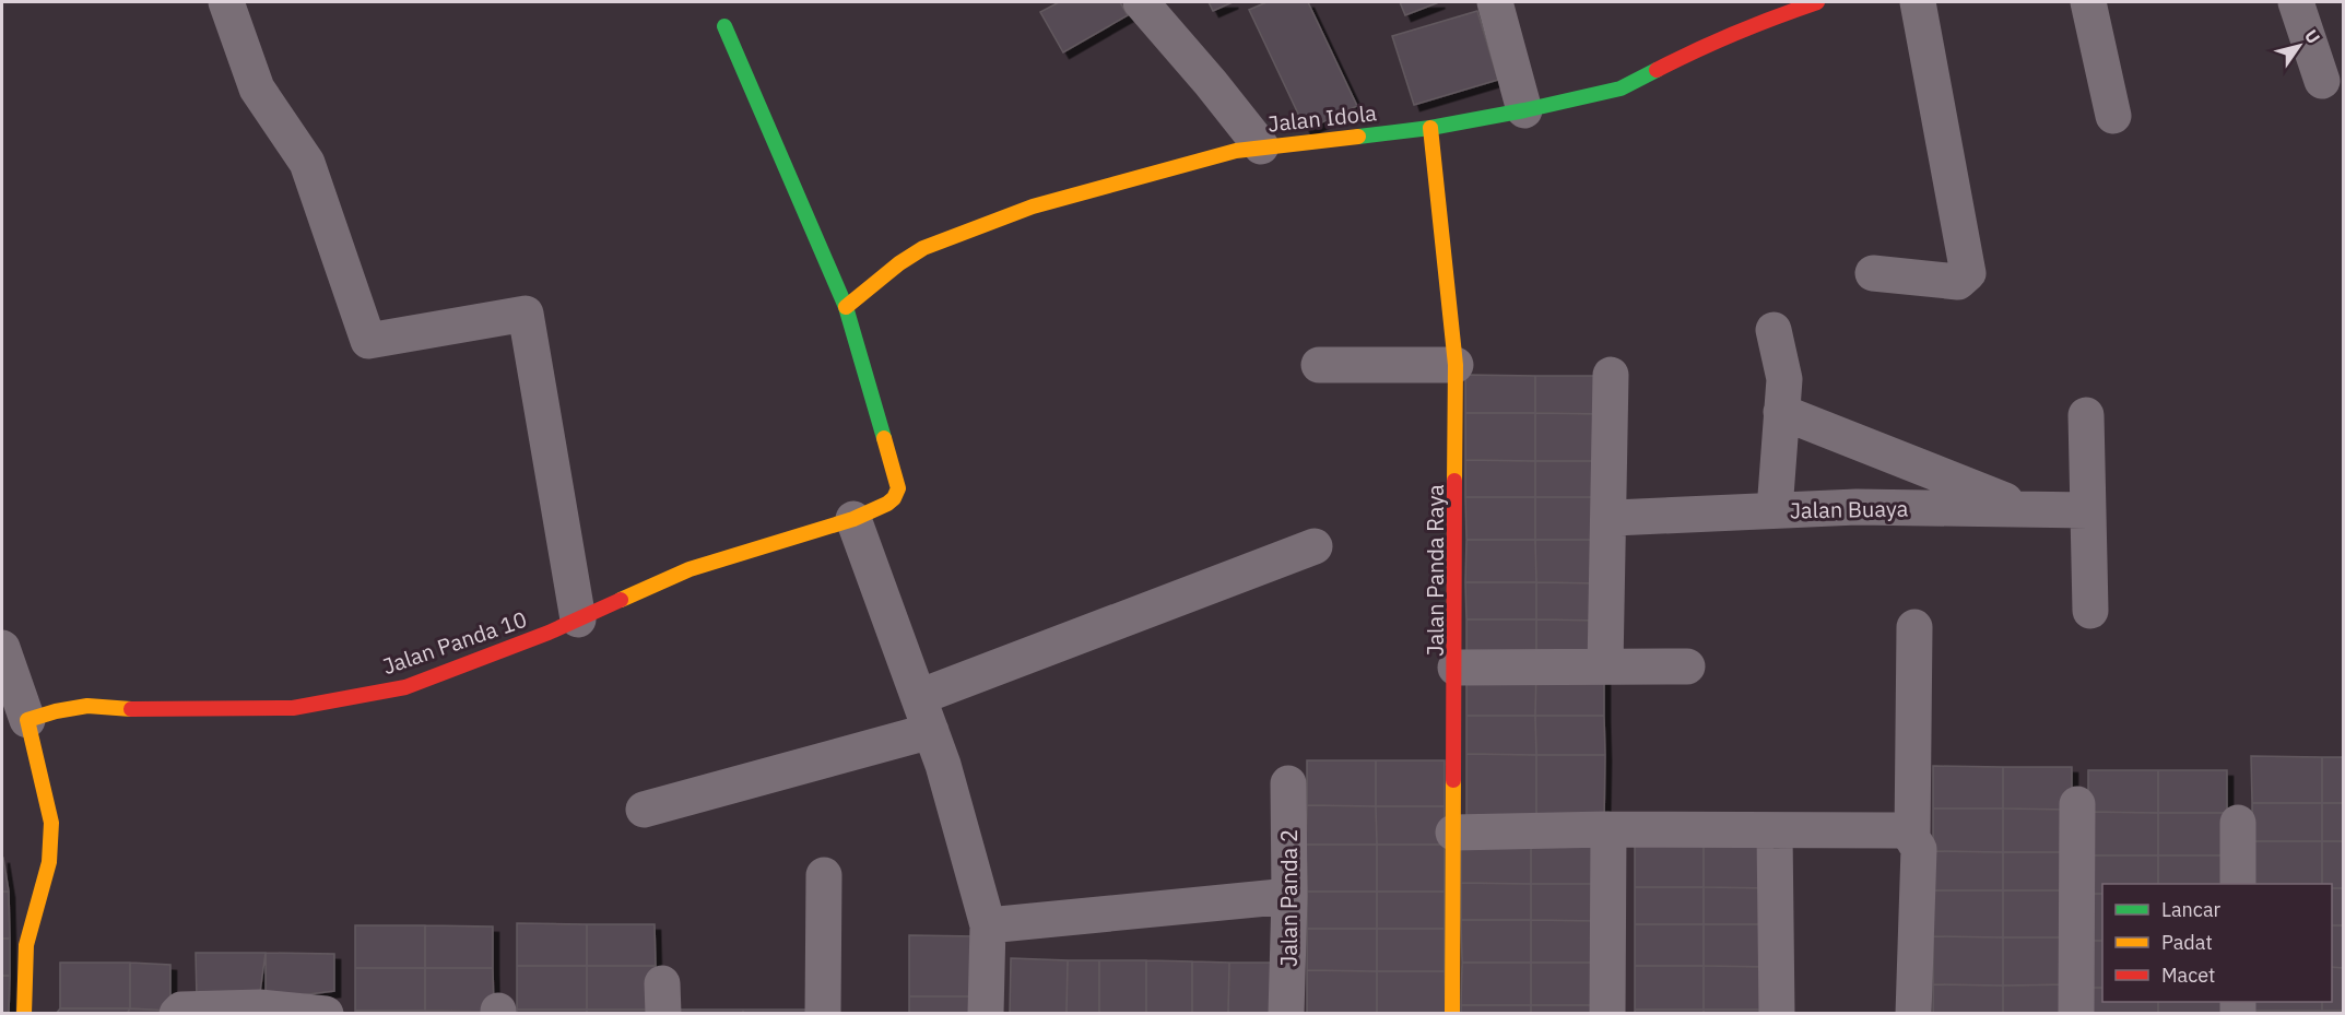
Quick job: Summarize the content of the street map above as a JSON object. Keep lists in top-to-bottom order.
{
  "streets": {
    "street": [
      "Jalan Idola",
      "Jalan Buaya",
      "Jalan Panda Raya",
      "Jalan Panda 10",
      "Jalan Panda 2"
    ]
  },
  "crossings": [
    ["Jalan Idola", "Jalan Panda Raya"],
    ["Jalan Idola", "Jalan Panda 10"]
  ],
  "legend": ["Lancar", "Padat", "Macet"],
  "north": "top right"
}
